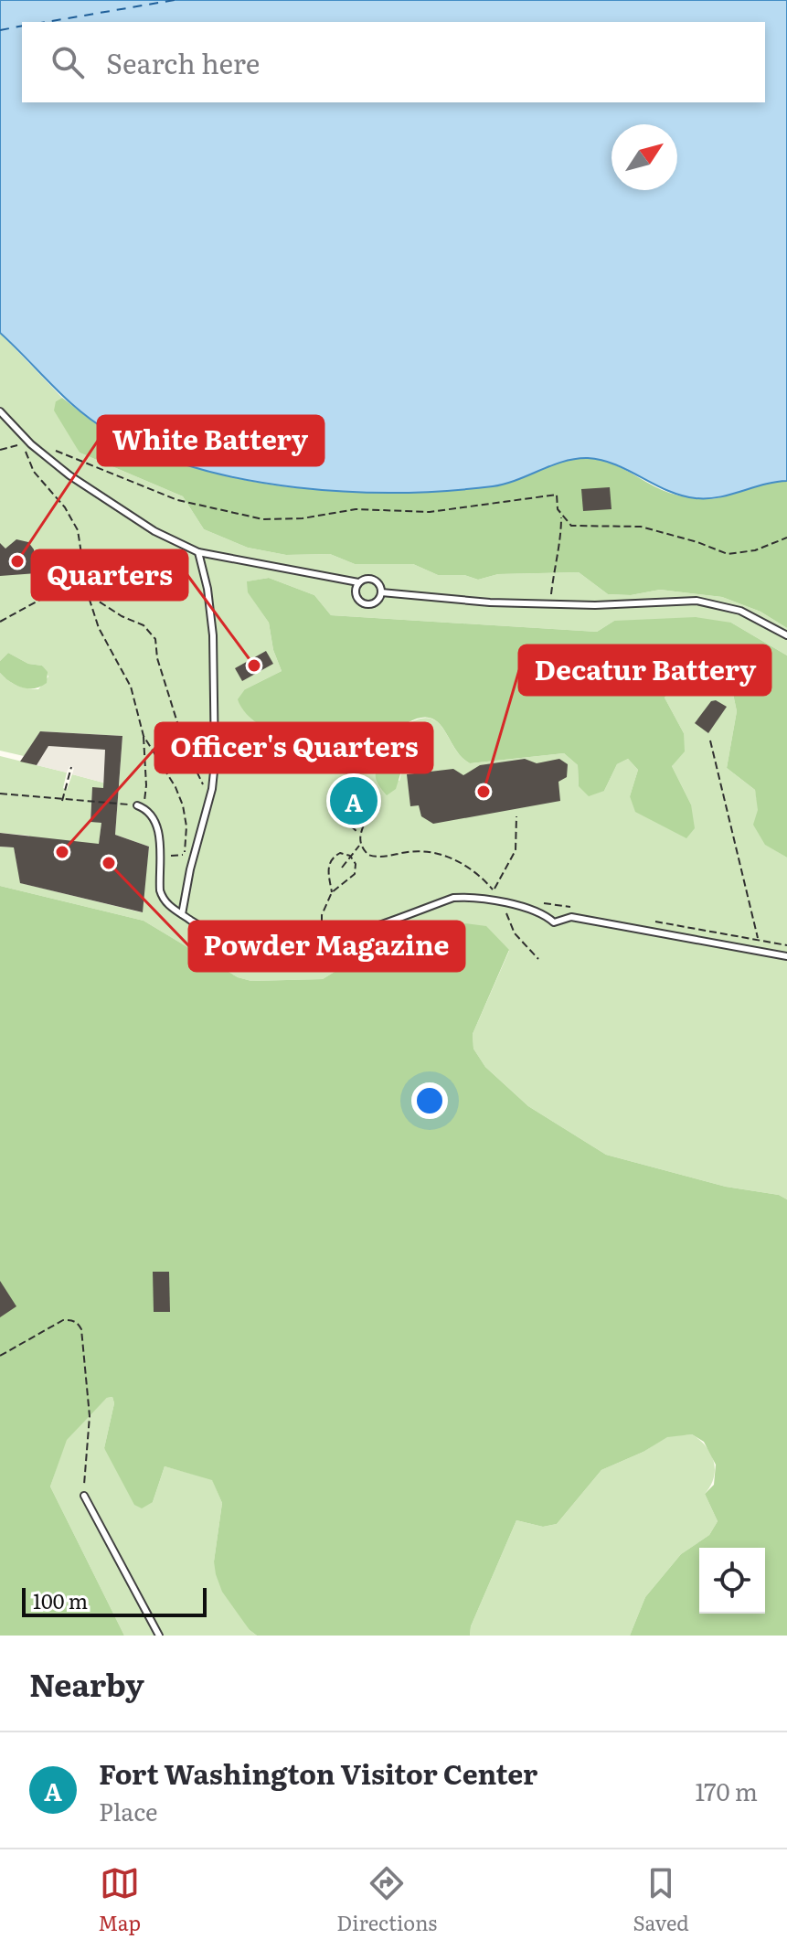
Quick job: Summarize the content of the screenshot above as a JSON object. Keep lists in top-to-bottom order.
{
  "places": [
    "White Battery",
    "Quarters",
    "Decatur Battery",
    "Officer's Quarters",
    "Powder Magazine"
  ],
  "scale_bar": "100 m",
  "north": "top right",
  "page": {
    "search": "Search here",
    "pins": "A",
    "scale": "100 m",
    "heading": "Nearby",
    "list": [
      {
        "mark": "A",
        "name": "Fort Washington Visitor Center",
        "note": "Place",
        "value": "170 m"
      }
    ],
    "nav": ["Map", "Directions", "Saved"]
  }
}
